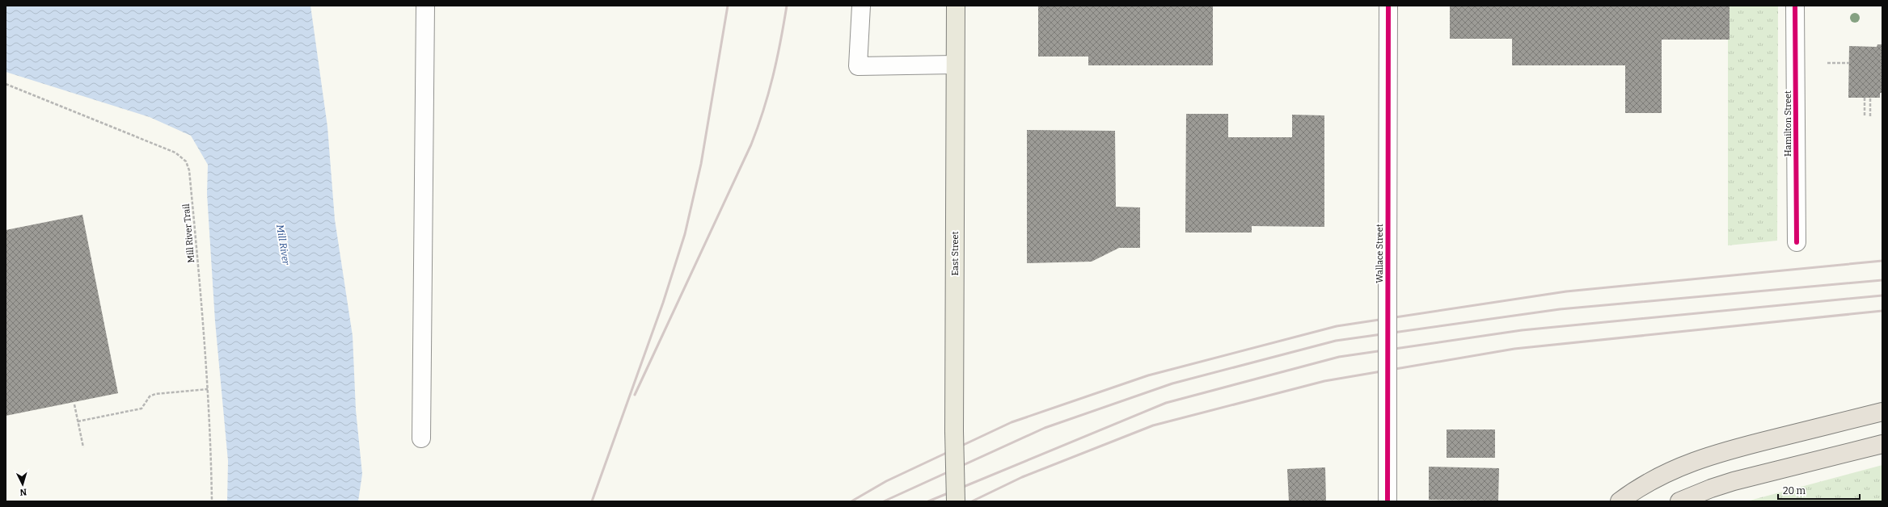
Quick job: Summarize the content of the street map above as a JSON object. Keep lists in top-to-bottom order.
{
  "streets": {
    "main road": ["East Street"],
    "street": ["Hamilton Street", "Wallace Street"],
    "path": ["Mill River Trail"]
  },
  "water": ["Mill River"],
  "scale_bar": "20 m",
  "north": "bottom"
}
